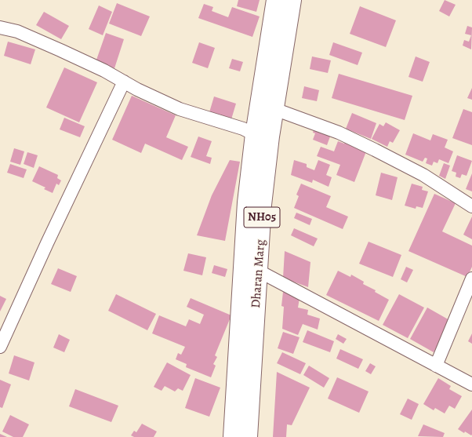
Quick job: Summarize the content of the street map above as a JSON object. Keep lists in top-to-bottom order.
{
  "streets": {
    "main road": ["NH05", "Dharan Marg"]
  }
}
